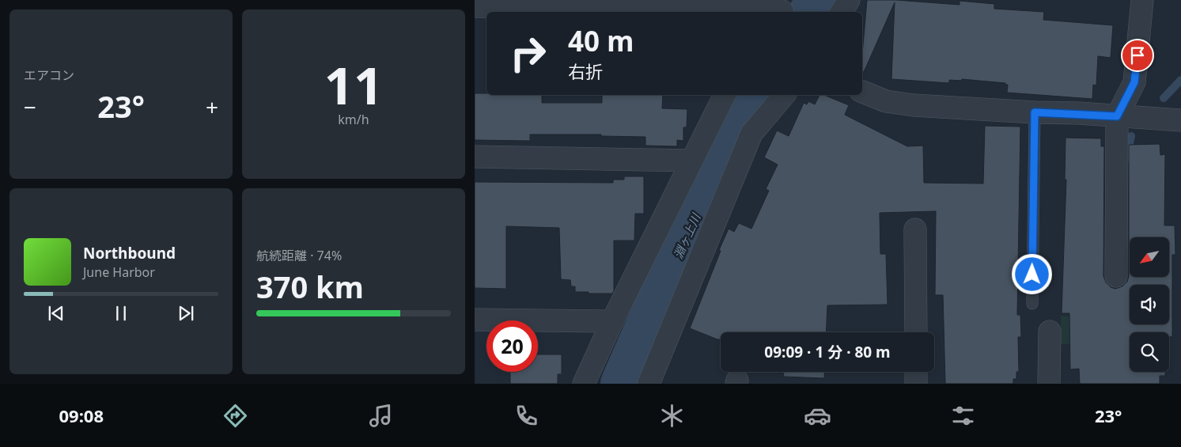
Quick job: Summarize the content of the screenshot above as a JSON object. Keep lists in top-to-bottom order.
{
  "water": ["淵ヶ上川"],
  "north": "bottom left",
  "page": {
    "tile": [
      "エアコン",
      ["11", "km/h"],
      ["航続距離 · 74%", "370 km"]
    ],
    "turn": ["40 m", "右折"],
    "heat": ["−", "23°", "+"],
    "song": ["Northbound", "June Harbor"],
    "limit": "20",
    "trip": "09:09 · 1 分 · 80 m",
    "tabs": ["09:08", "23°"]
  }
}
